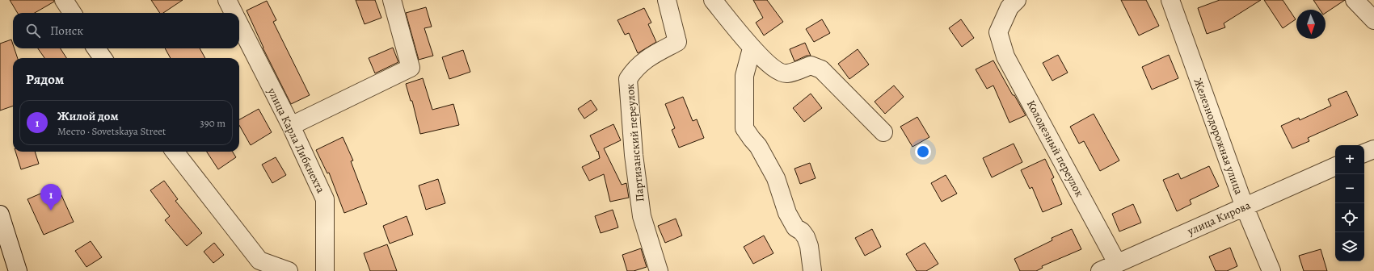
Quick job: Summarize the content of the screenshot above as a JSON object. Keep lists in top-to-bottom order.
{
  "streets": {
    "street": [
      "Железнодорожная улица",
      "улица Карла Либкнехта",
      "Партизанский переулок",
      "Колодезный переулок",
      "улица Кирова"
    ]
  },
  "crossings": [
    ["Железнодорожная улица", "улица Кирова"],
    ["Колодезный переулок", "улица Кирова"]
  ],
  "north": "bottom",
  "page": {
    "search": "Поиск",
    "heading": "Рядом",
    "list": [
      {
        "mark": "1",
        "name": "Жилой дом",
        "note": "Место · Sovetskaya Street",
        "value": "390 m"
      }
    ],
    "map_buttons": ["+", "−"],
    "pins": "1"
  }
}
